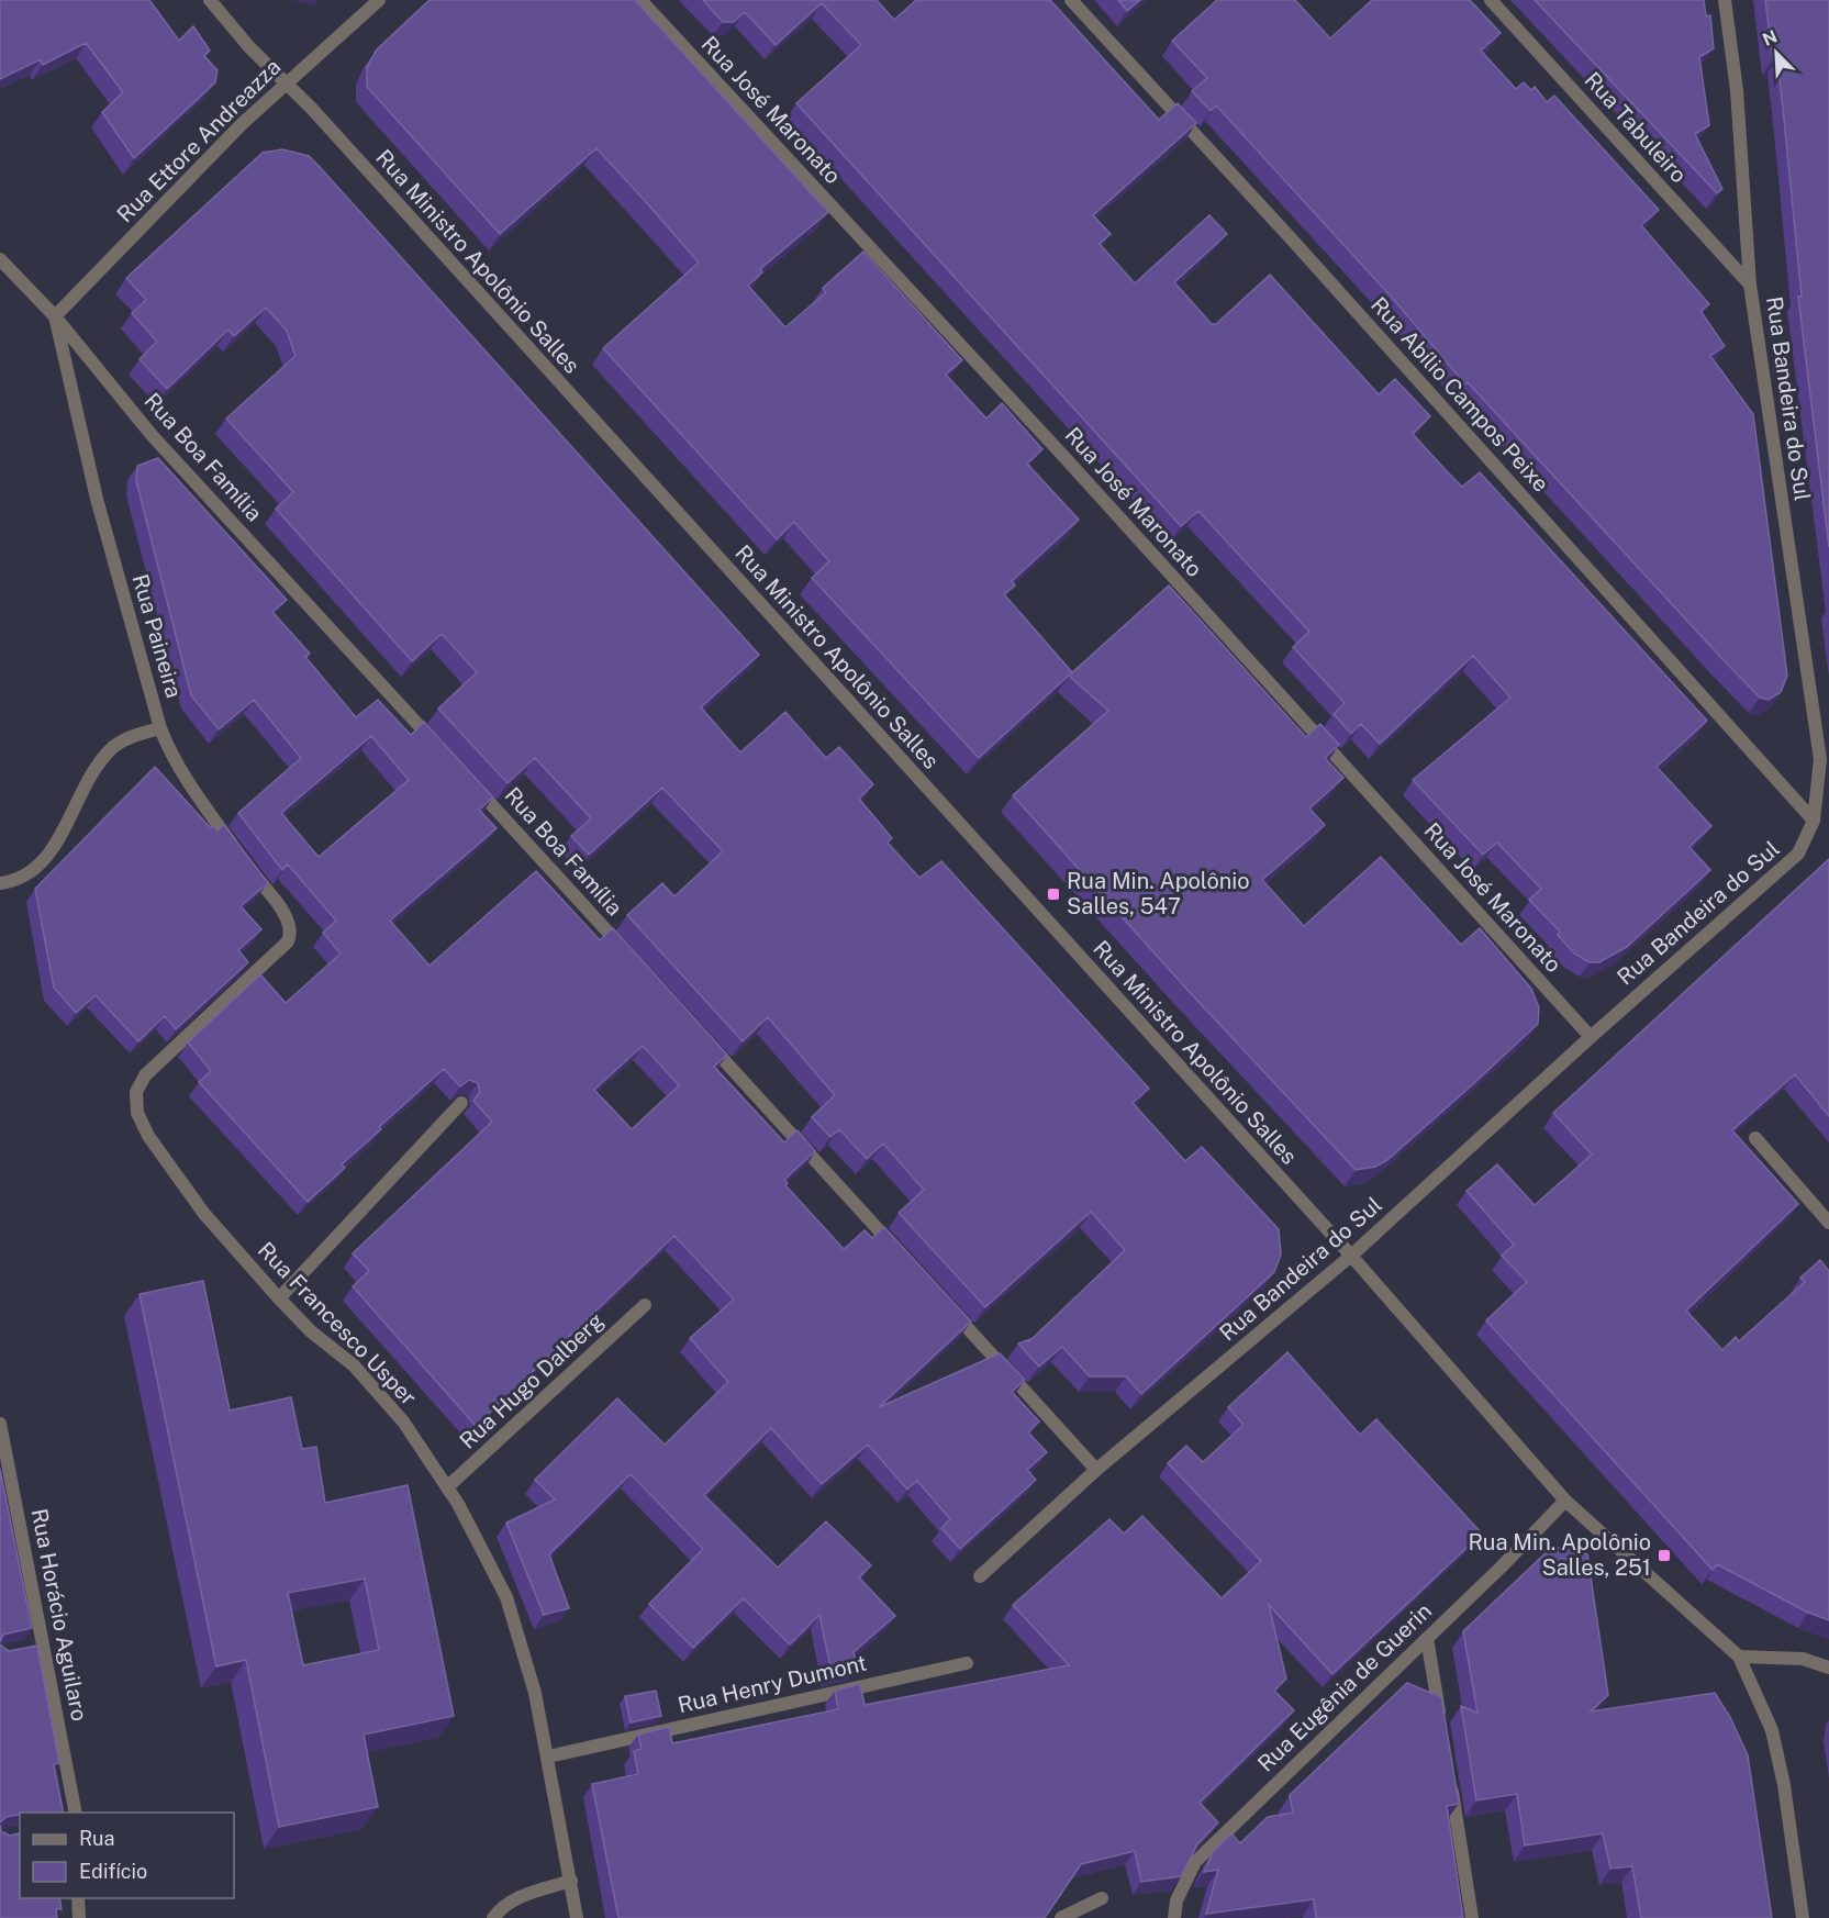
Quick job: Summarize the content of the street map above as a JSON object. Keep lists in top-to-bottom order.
{
  "streets": {
    "street": [
      "Rua José Maronato",
      "Rua Tabuleiro",
      "Rua Ettore Andreazza",
      "Rua Ministro Apolônio Salles",
      "Rua Abílio Campos Peixe",
      "Rua Bandeira do Sul",
      "Rua Boa Família",
      "Rua Paineira",
      "Rua Francesco Usper",
      "Rua Hugo Dalberg",
      "Rua Horácio Aguilaro",
      "Rua Henry Dumont",
      "Rua Eugênia de Guerin"
    ]
  },
  "crossings": [
    ["Rua José Maronato", "Rua Bandeira do Sul"],
    ["Rua Tabuleiro", "Rua Bandeira do Sul"],
    ["Rua Ettore Andreazza", "Rua Ministro Apolônio Salles"],
    ["Rua Ettore Andreazza", "Rua Boa Família"],
    ["Rua Ettore Andreazza", "Rua Paineira"],
    ["Rua Ministro Apolônio Salles", "Rua Bandeira do Sul"],
    ["Rua Ministro Apolônio Salles", "Rua Eugênia de Guerin"],
    ["Rua Abílio Campos Peixe", "Rua Bandeira do Sul"],
    ["Rua Boa Família", "Rua Paineira"],
    ["Rua Paineira", "Rua Francesco Usper"],
    ["Rua Francesco Usper", "Rua Hugo Dalberg"],
    ["Rua Francesco Usper", "Rua Henry Dumont"]
  ],
  "places": {
    "transit": ["Rua Min. Apolônio Salles, 547", "Rua Min. Apolônio Salles, 251"]
  },
  "legend": ["Rua", "Edifício"],
  "north": "top left"
}
